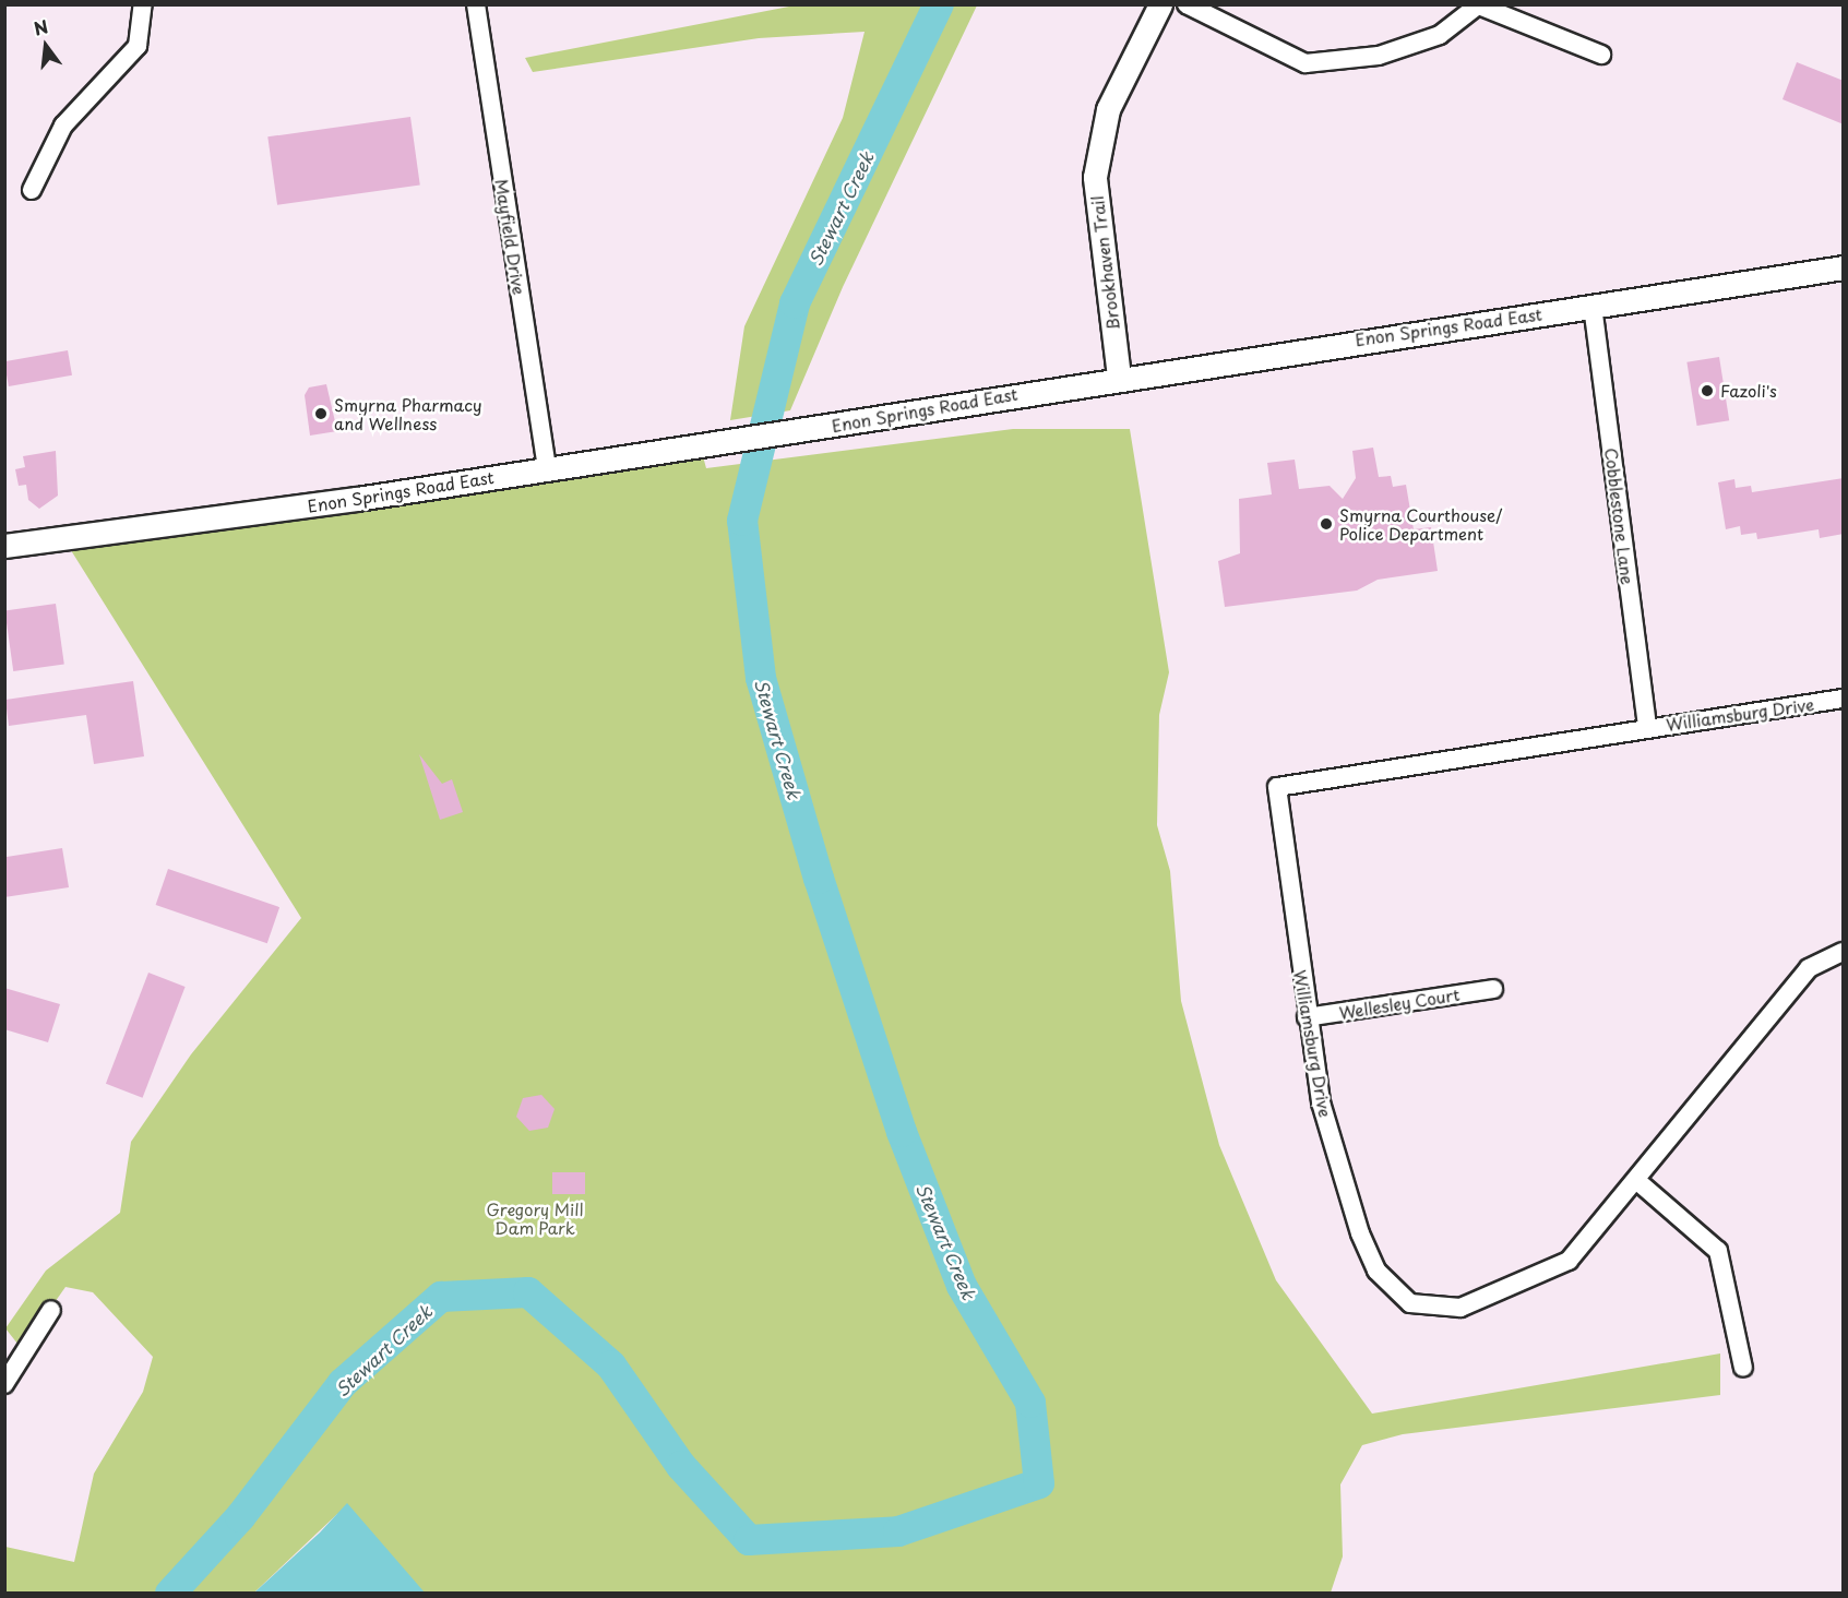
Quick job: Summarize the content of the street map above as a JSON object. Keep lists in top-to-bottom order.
{
  "streets": {
    "street": [
      "Mayfield Drive",
      "Brookhaven Trail",
      "Enon Springs Road East",
      "Cobblestone Lane",
      "Williamsburg Drive",
      "Wellesley Court"
    ]
  },
  "crossings": [
    ["Mayfield Drive", "Enon Springs Road East"],
    ["Brookhaven Trail", "Enon Springs Road East"],
    ["Enon Springs Road East", "Cobblestone Lane"],
    ["Cobblestone Lane", "Williamsburg Drive"],
    ["Williamsburg Drive", "Wellesley Court"]
  ],
  "water": ["Stewart Creek"],
  "parks": ["Gregory Mill Dam Park"],
  "places": ["Fazoli's", "Smyrna Pharmacy and Wellness", "Smyrna Courthouse/ Police Department"],
  "north": "top"
}
